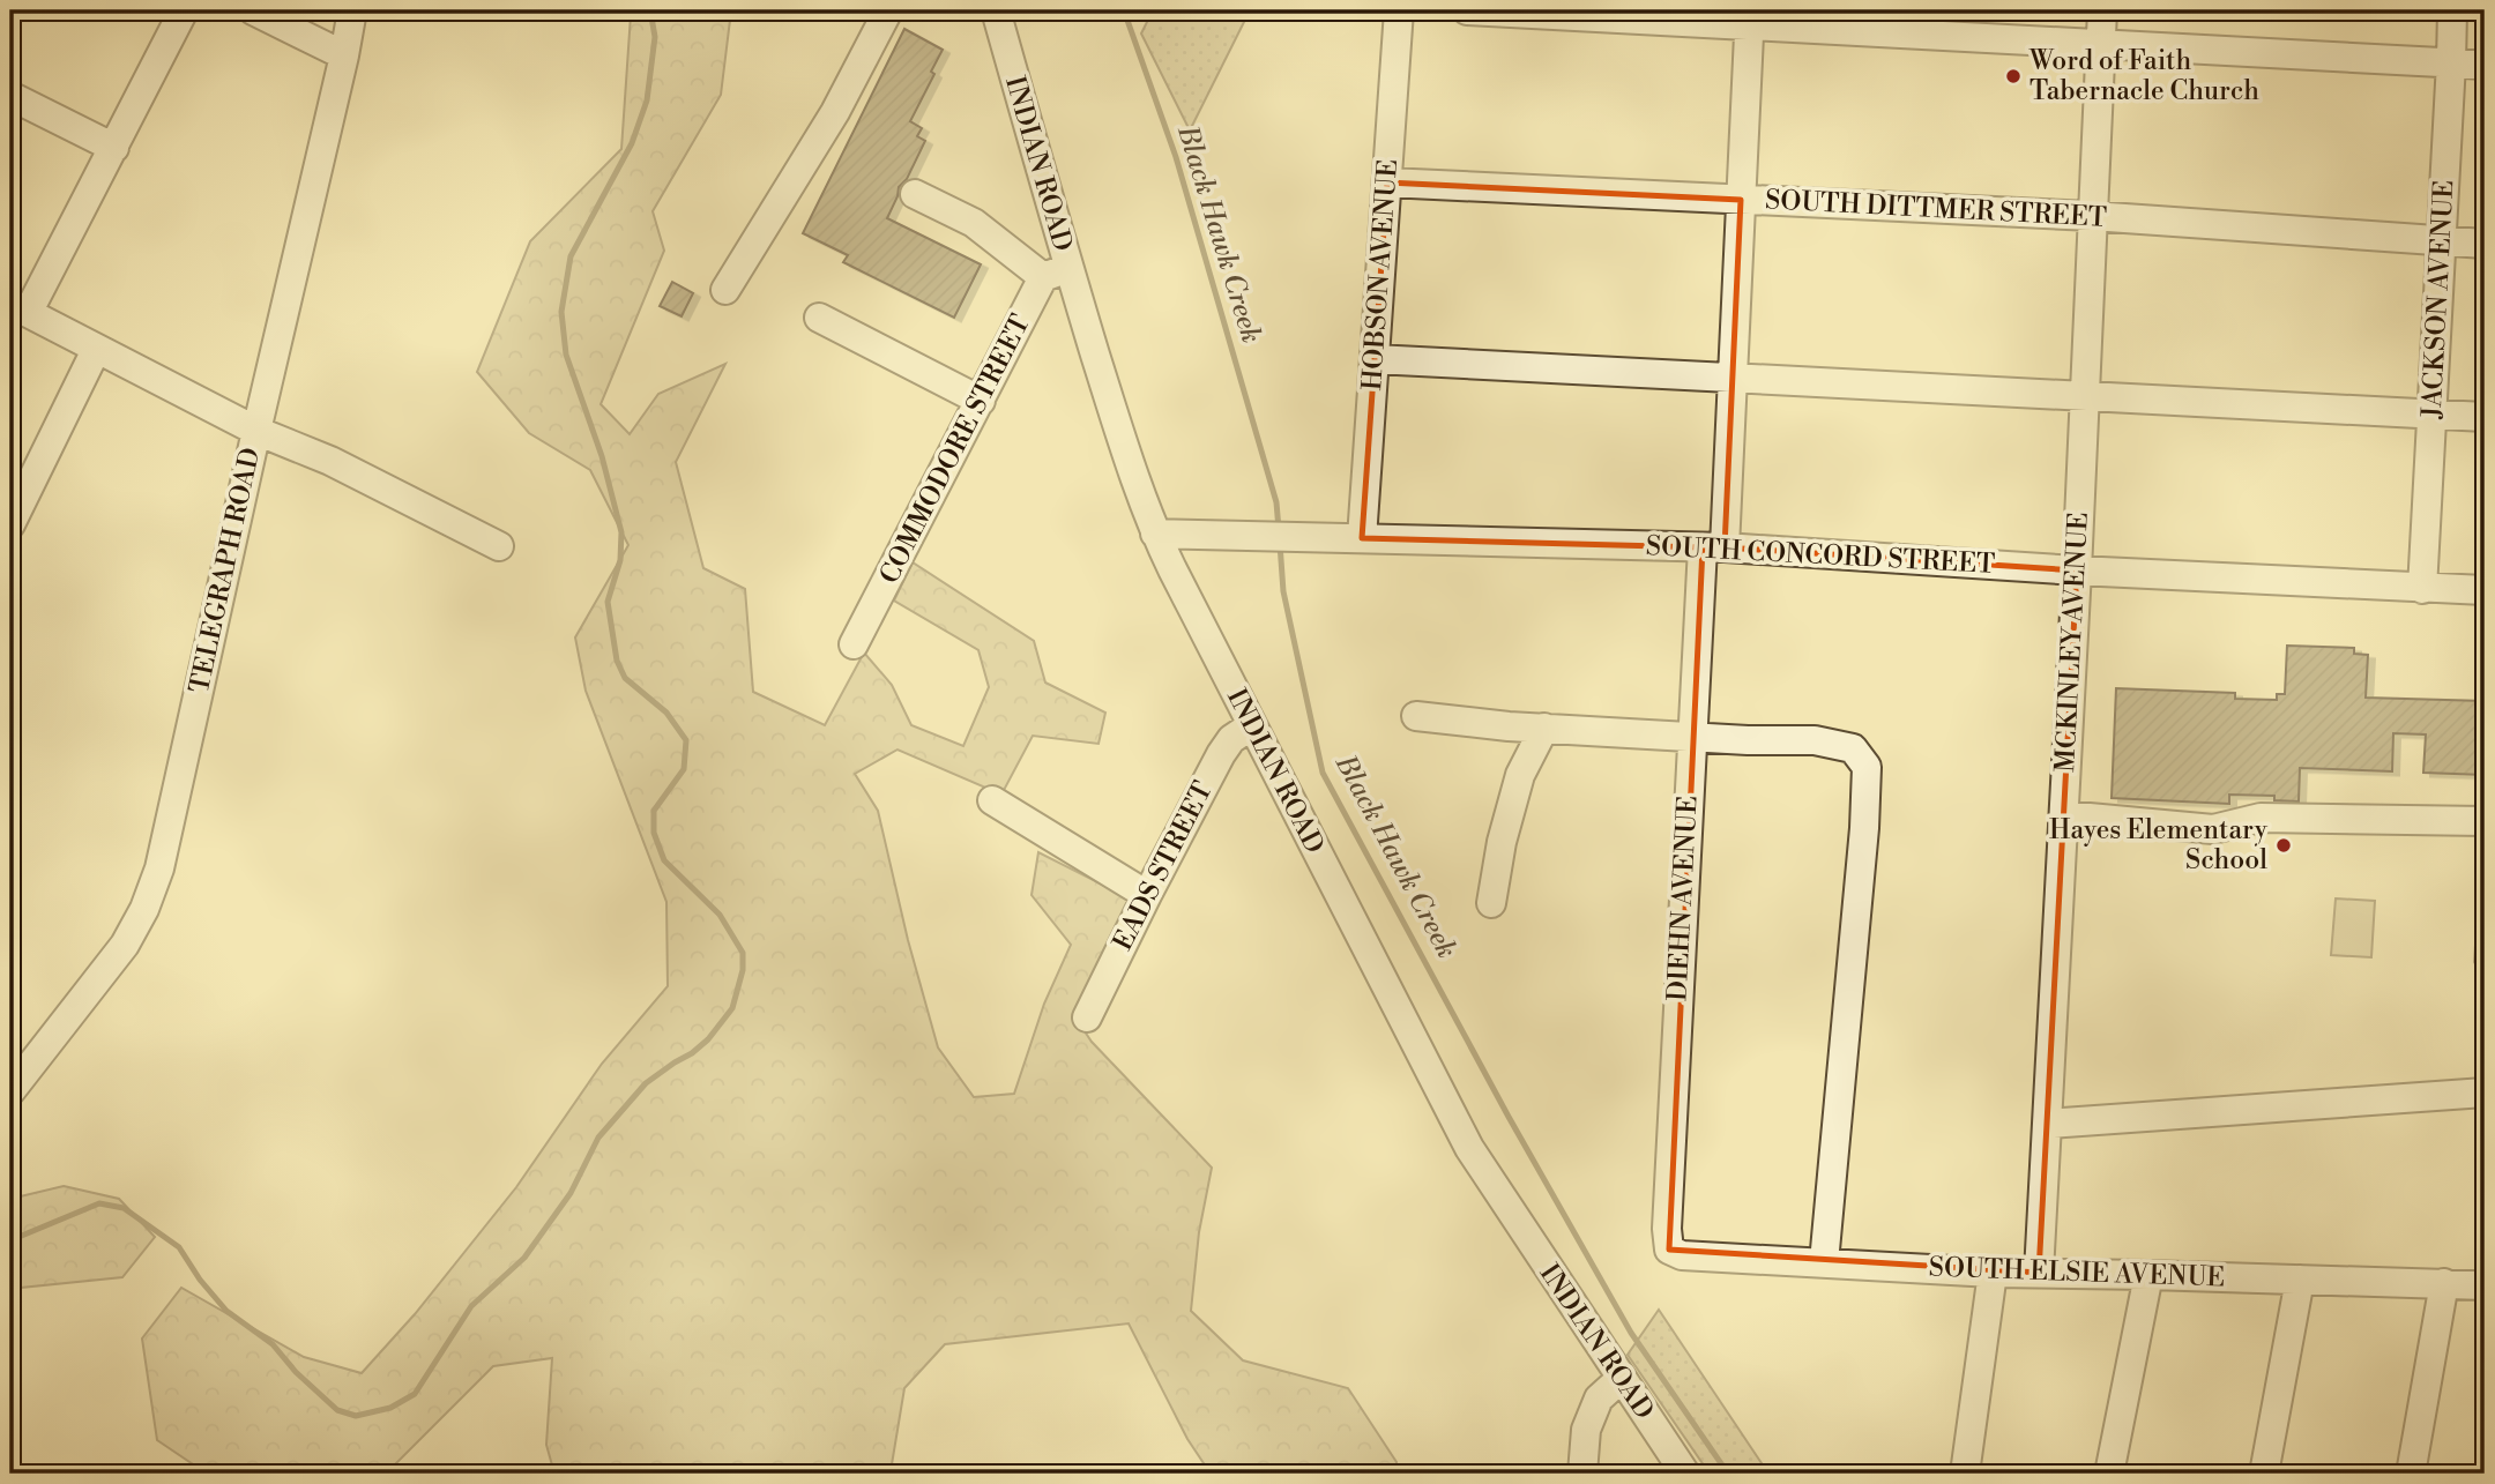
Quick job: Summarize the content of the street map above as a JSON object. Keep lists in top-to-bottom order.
{
  "streets": {
    "street": [
      "INDIAN ROAD",
      "SOUTH DITTMER STREET",
      "HOBSON AVENUE",
      "JACKSON AVENUE",
      "COMMODORE STREET",
      "SOUTH CONCORD STREET",
      "TELEGRAPH ROAD",
      "MCKINLEY AVENUE",
      "EADS STREET",
      "DIEHN AVENUE",
      "SOUTH ELSIE AVENUE"
    ]
  },
  "crossings": [
    ["INDIAN ROAD", "COMMODORE STREET"],
    ["INDIAN ROAD", "SOUTH CONCORD STREET"],
    ["INDIAN ROAD", "EADS STREET"],
    ["SOUTH DITTMER STREET", "HOBSON AVENUE"],
    ["SOUTH DITTMER STREET", "JACKSON AVENUE"],
    ["SOUTH DITTMER STREET", "MCKINLEY AVENUE"],
    ["SOUTH DITTMER STREET", "DIEHN AVENUE"],
    ["HOBSON AVENUE", "SOUTH CONCORD STREET"],
    ["JACKSON AVENUE", "SOUTH CONCORD STREET"],
    ["SOUTH CONCORD STREET", "MCKINLEY AVENUE"],
    ["SOUTH CONCORD STREET", "DIEHN AVENUE"],
    ["MCKINLEY AVENUE", "SOUTH ELSIE AVENUE"],
    ["DIEHN AVENUE", "SOUTH ELSIE AVENUE"]
  ],
  "water": ["Black Hawk Creek"],
  "places": ["Word of Faith Tabernacle Church", "Hayes Elementary School"]
}
